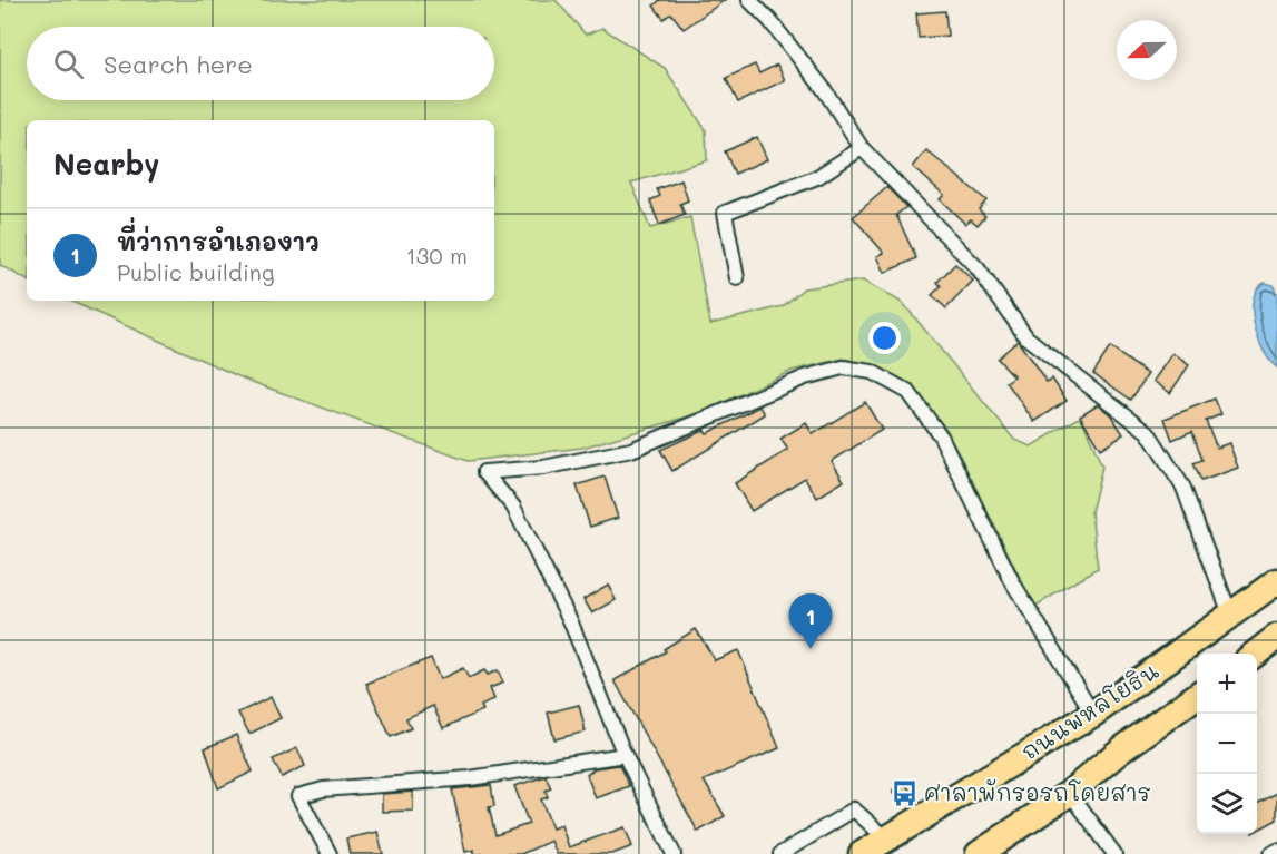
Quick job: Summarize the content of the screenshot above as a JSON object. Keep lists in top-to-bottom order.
{
  "streets": {
    "highway": ["ถนนพหลโยธิน"]
  },
  "places": {
    "bus stop": ["ศาลาพักรอรถโดยสาร"]
  },
  "north": "left",
  "page": {
    "search": "Search here",
    "heading": "Nearby",
    "list": [
      {
        "mark": "1",
        "name": "ที่ว่าการอำเภองาว",
        "note": "Public building",
        "value": "130 m"
      }
    ],
    "pins": "1",
    "map_buttons": ["+", "−"]
  }
}
